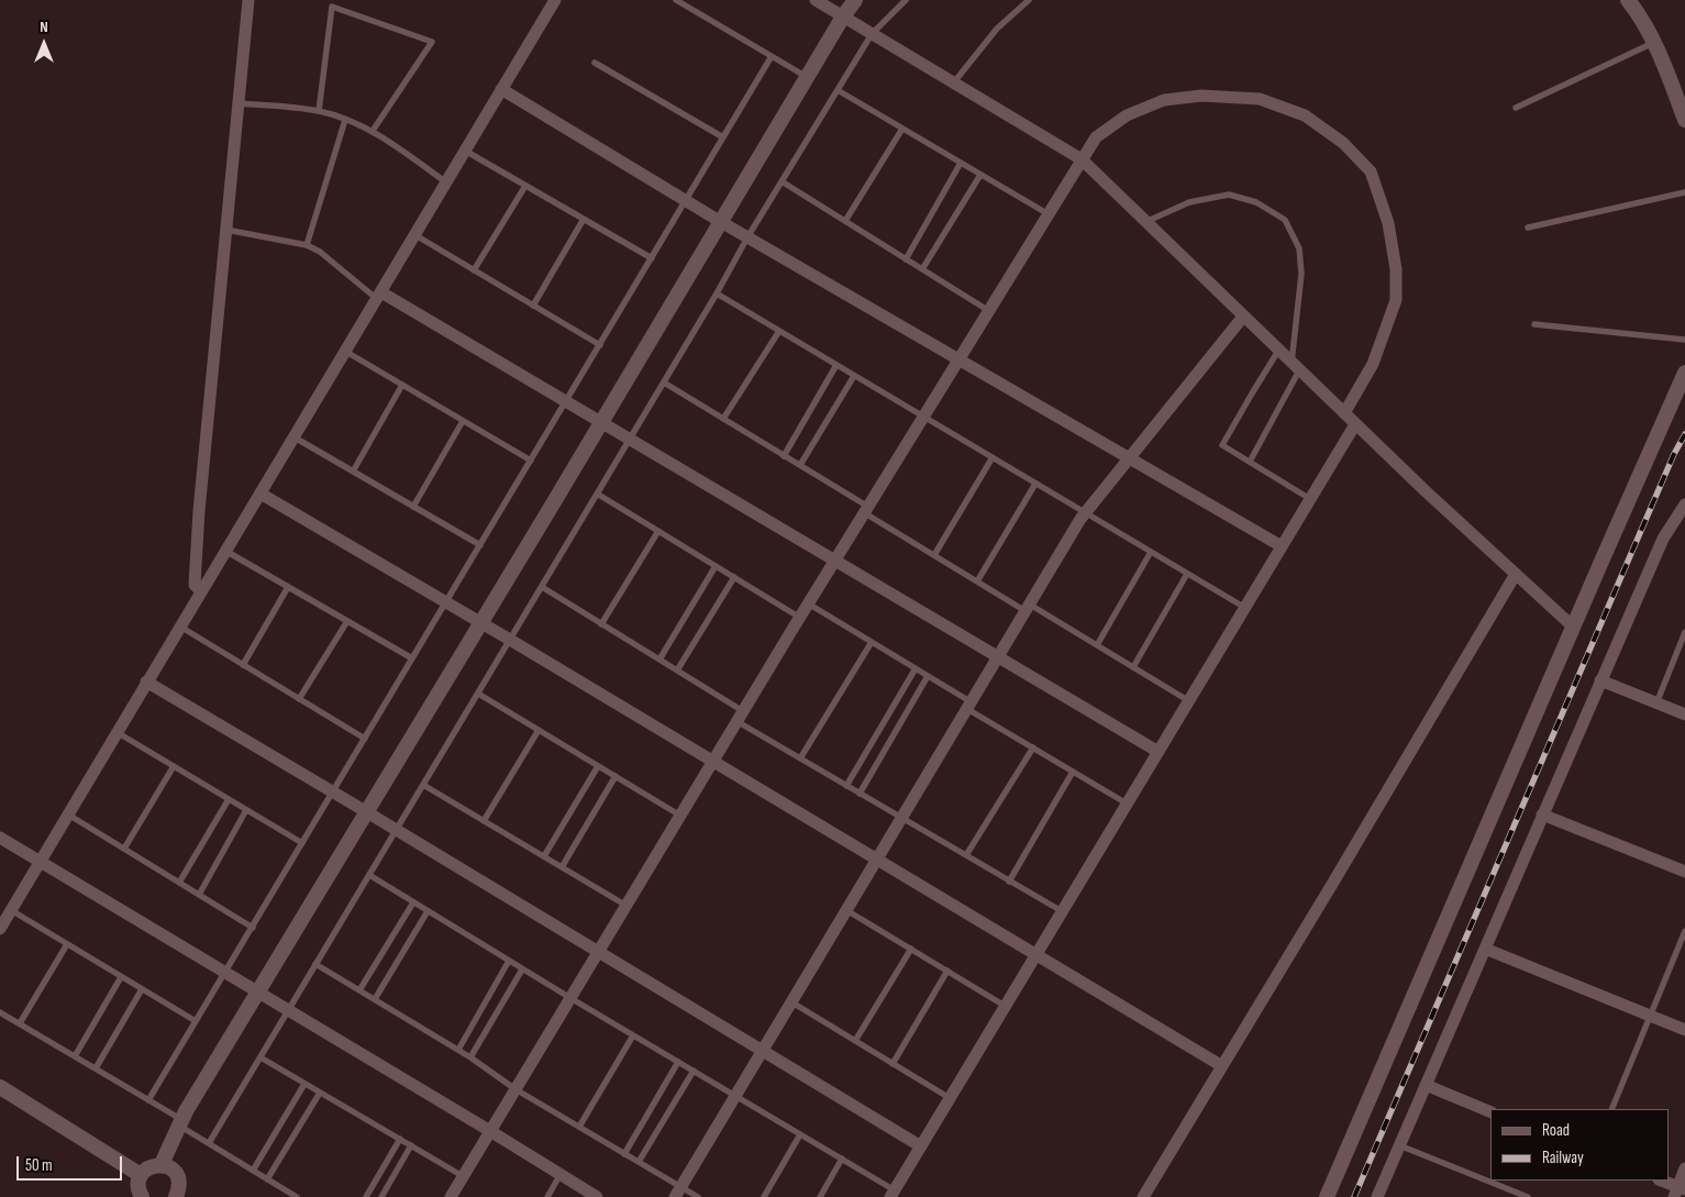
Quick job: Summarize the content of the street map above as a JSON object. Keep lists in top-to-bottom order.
{
  "legend": ["Road", "Railway"],
  "scale_bar": "50 m",
  "north": "top"
}
